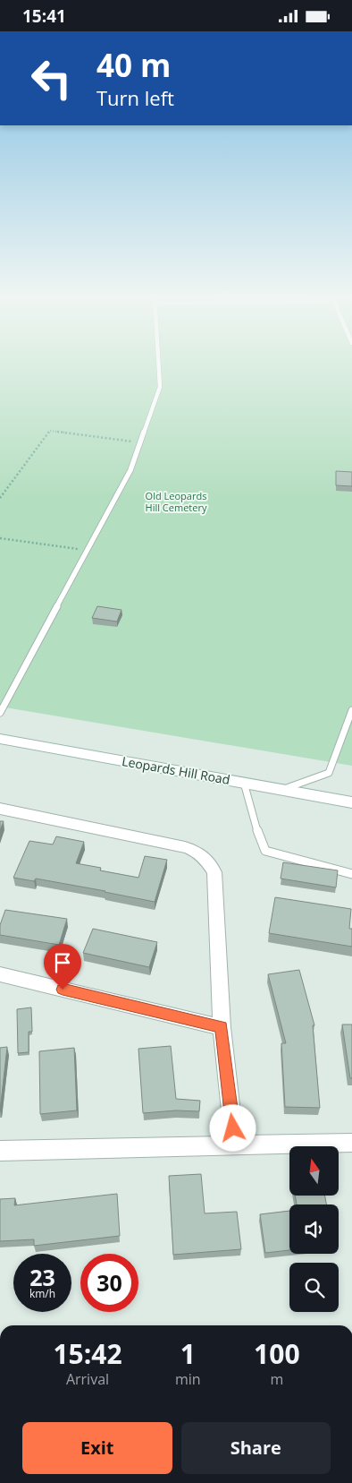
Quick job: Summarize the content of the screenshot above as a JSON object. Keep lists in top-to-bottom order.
{
  "streets": {
    "street": ["Leopards Hill Road"]
  },
  "parks": ["Old Leopards Hill Cemetery"],
  "north": "top",
  "page": {
    "status": "15:41",
    "turn": ["40 m", "Turn left"],
    "speed": "23 km/h",
    "limit": "30",
    "eta": [
      "15:42",
      "Arrival",
      "1",
      "min",
      "100",
      "m"
    ],
    "buttons": ["Exit", "Share"]
  }
}
